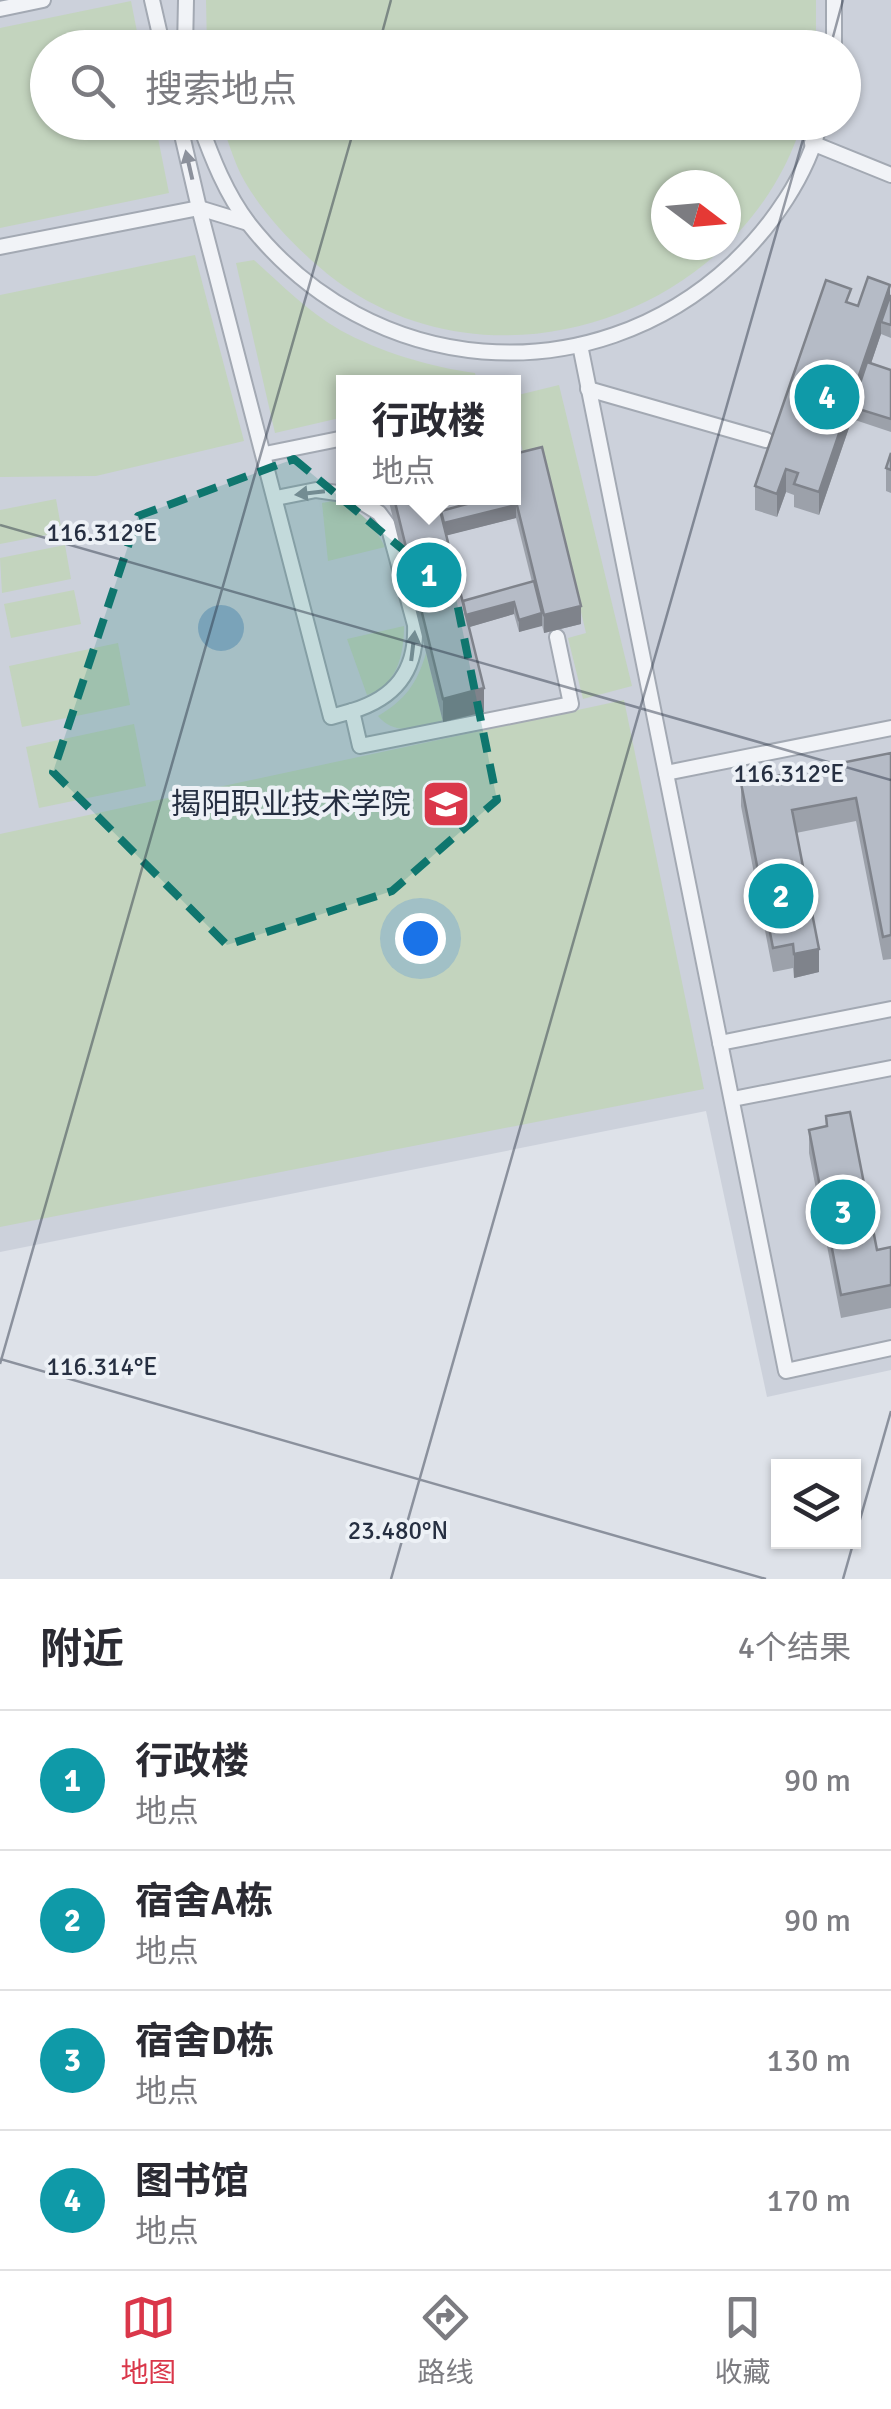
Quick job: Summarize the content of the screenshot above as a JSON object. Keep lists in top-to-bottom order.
{
  "places": {
    "school or university": ["揭阳职业技术学院"]
  },
  "north": "right",
  "page": {
    "search": "搜索地点",
    "pins": [
      "4",
      "1",
      "2",
      "3"
    ],
    "popup": ["行政楼", "地点"],
    "heading": ["附近", "4个结果"],
    "list": [
      {
        "mark": "1",
        "name": "行政楼",
        "note": "地点",
        "value": "90 m"
      },
      {
        "mark": "2",
        "name": "宿舍A栋",
        "note": "地点",
        "value": "90 m"
      },
      {
        "mark": "3",
        "name": "宿舍D栋",
        "note": "地点",
        "value": "130 m"
      },
      {
        "mark": "4",
        "name": "图书馆",
        "note": "地点",
        "value": "170 m"
      }
    ],
    "nav": ["地图", "路线", "收藏"]
  },
  "coordinates": ["116.312°E", "116.314°E", "23.480°N"]
}
